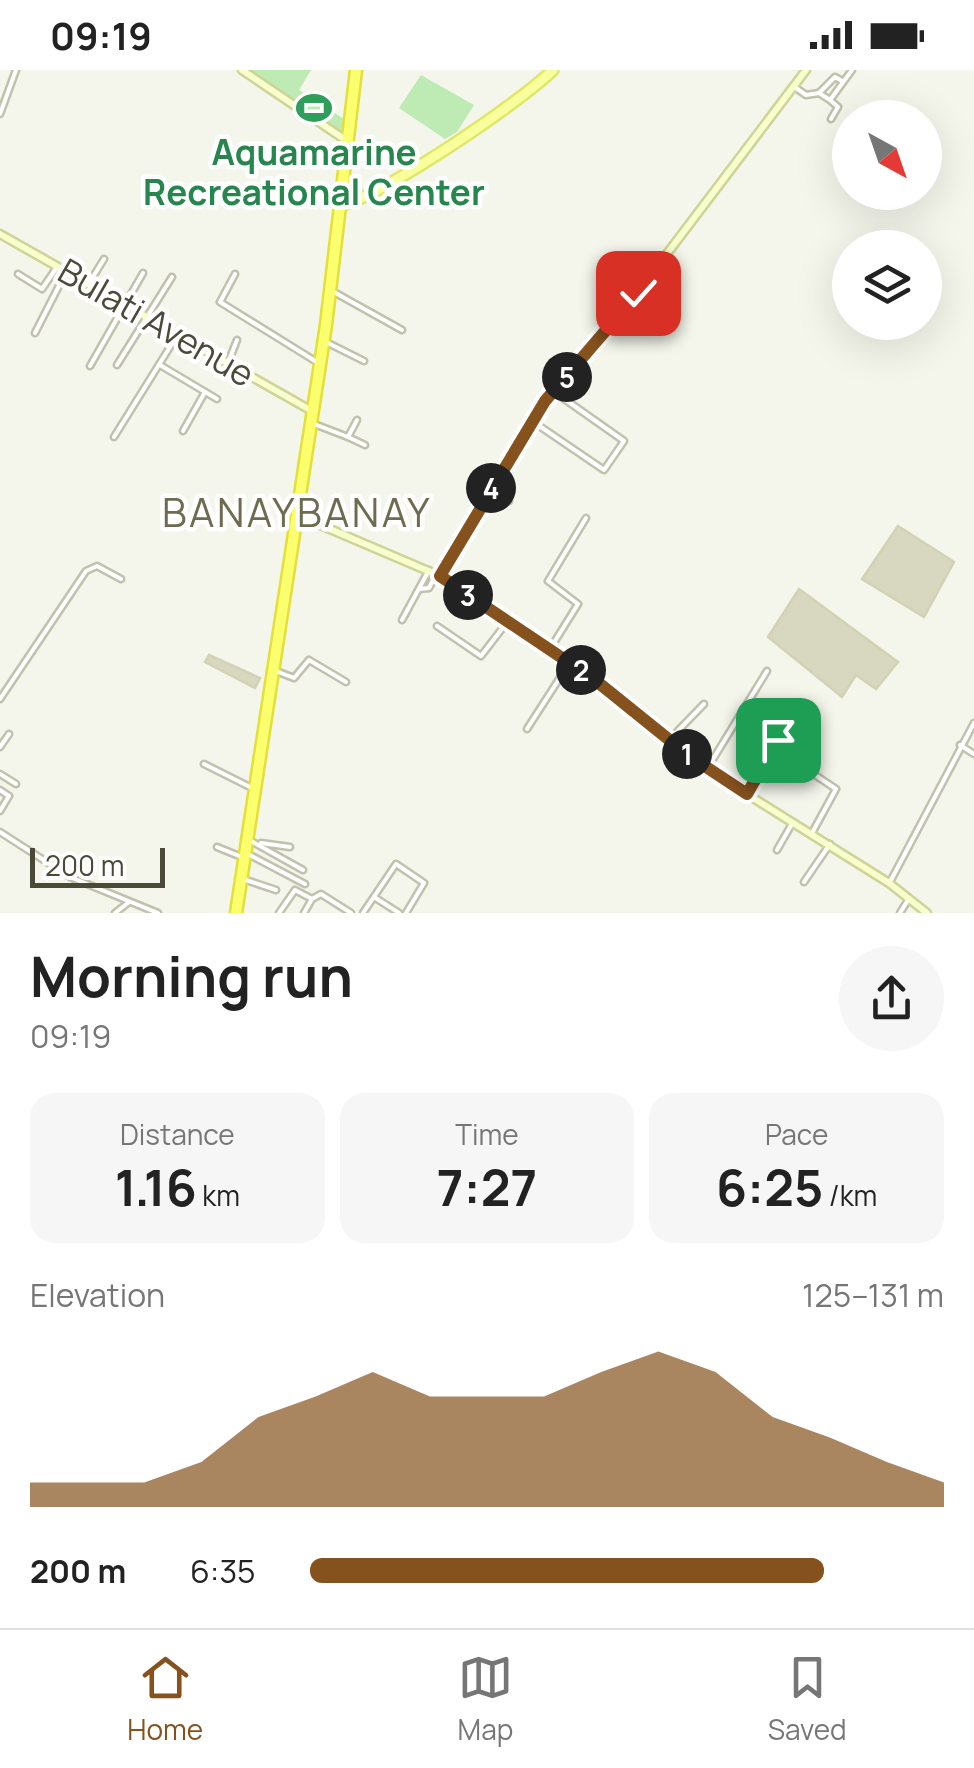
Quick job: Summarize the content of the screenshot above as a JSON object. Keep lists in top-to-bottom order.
{
  "streets": {
    "street": ["Bulati Avenue"]
  },
  "districts": ["BANAYBANAY"],
  "places": {
    "sports": ["Aquamarine Recreational Center"]
  },
  "scale_bar": "200 m",
  "north": "bottom right",
  "page": {
    "status": "09:19",
    "pins": [
      "5",
      "4",
      "3",
      "2",
      "1"
    ],
    "scale": "200 m",
    "heading": ["Morning run", "09:19"],
    "stats": [
      ["Distance", "1.16 km"],
      ["Time", "7:27"],
      ["Pace", "6:25 /km"]
    ],
    "chart": ["Elevation", "125–131 m"],
    "list": [
      {
        "name": "200 m",
        "note": "6:35"
      }
    ],
    "tabs": ["Home", "Map", "Saved"]
  }
}
